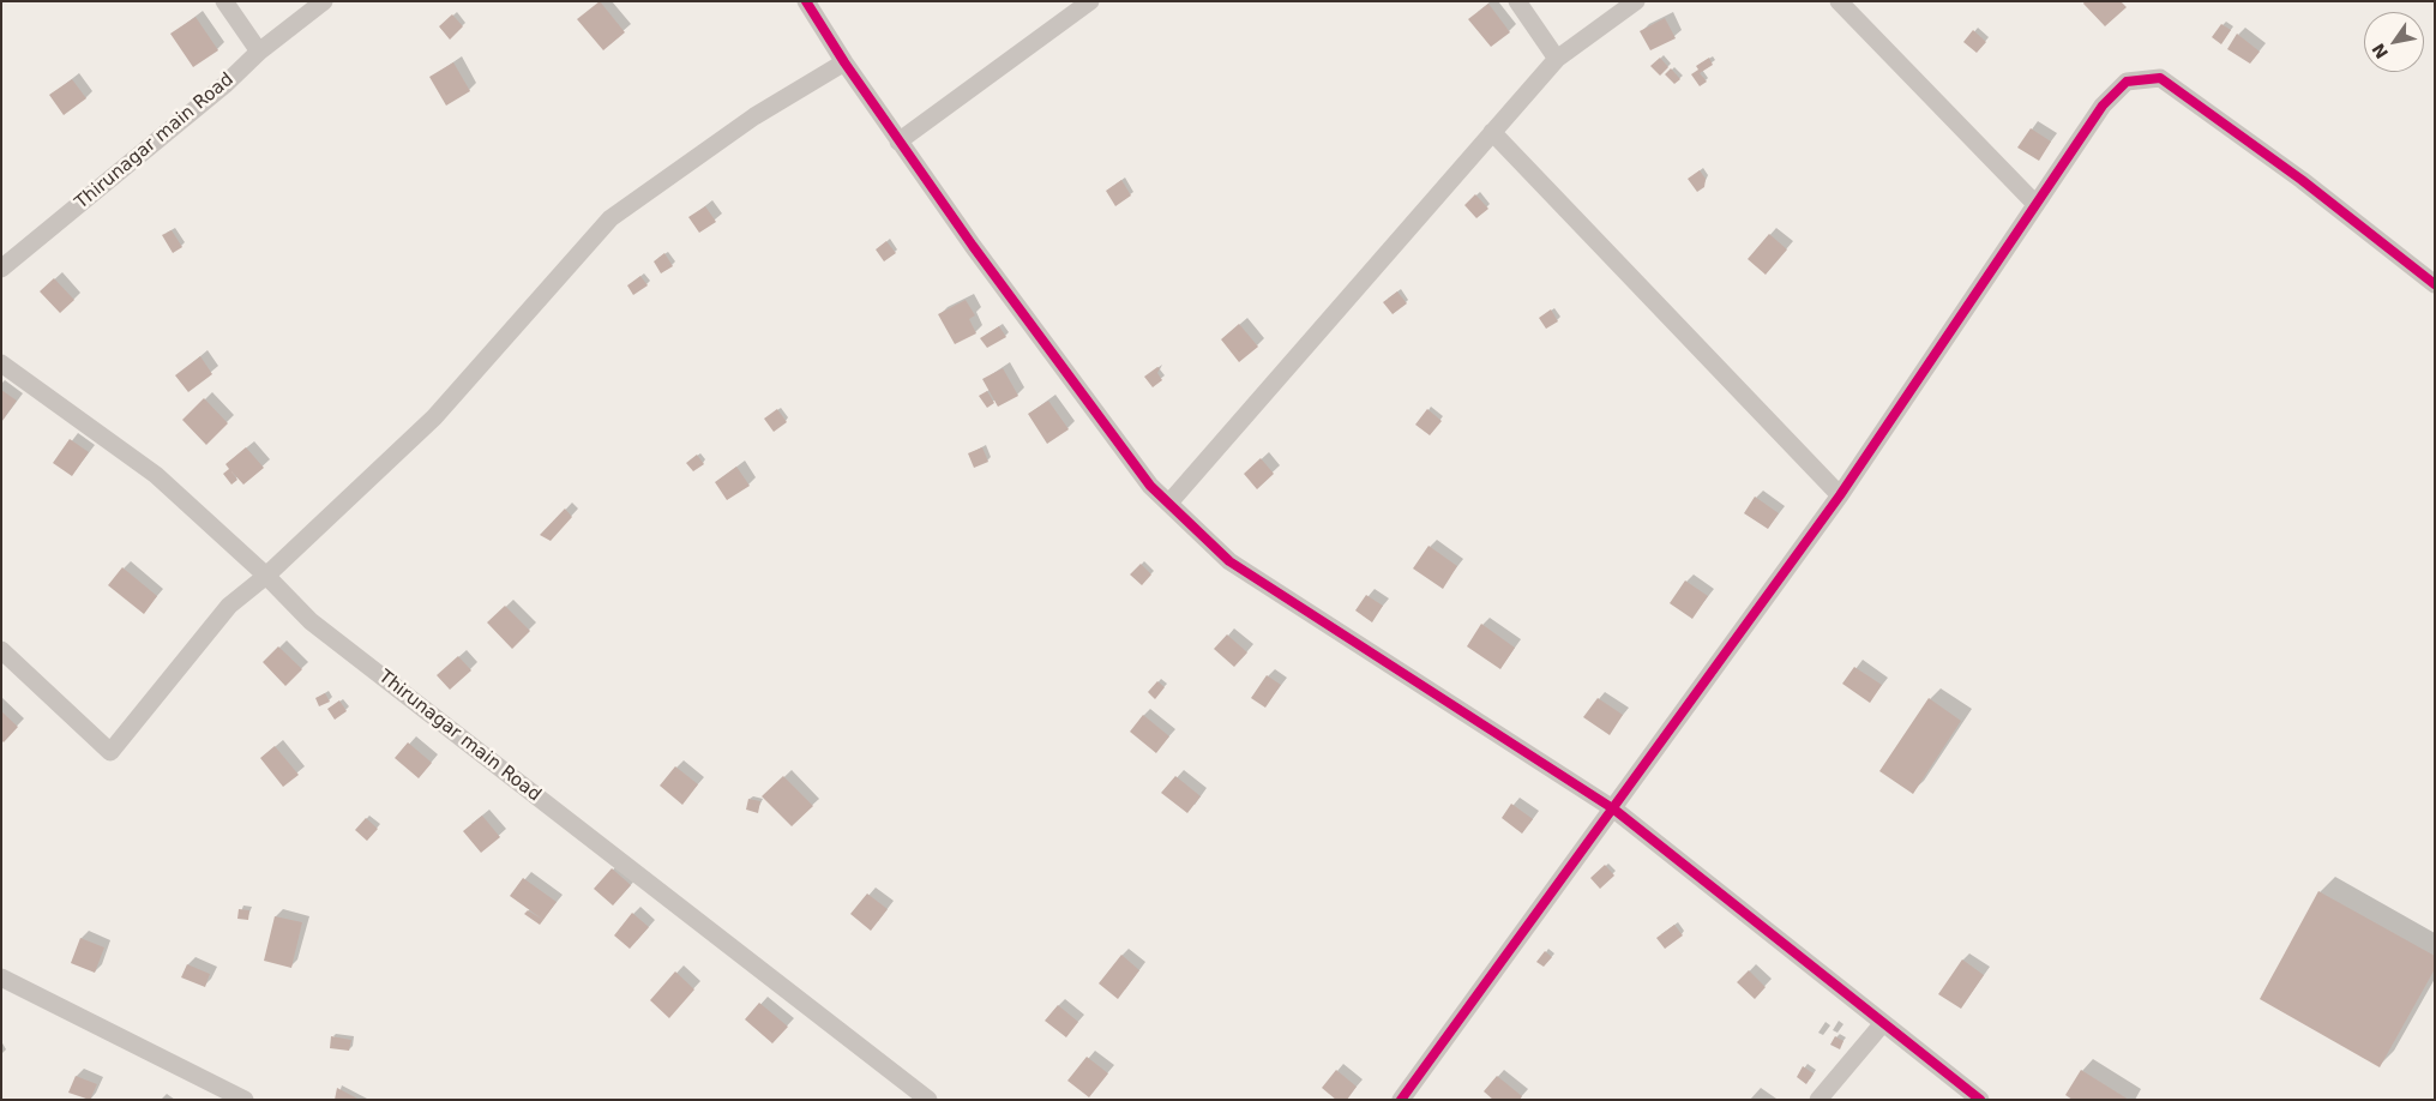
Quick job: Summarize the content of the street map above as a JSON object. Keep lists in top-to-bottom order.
{
  "streets": {
    "street": ["Thirunagar main Road"]
  },
  "north": "bottom left"
}
